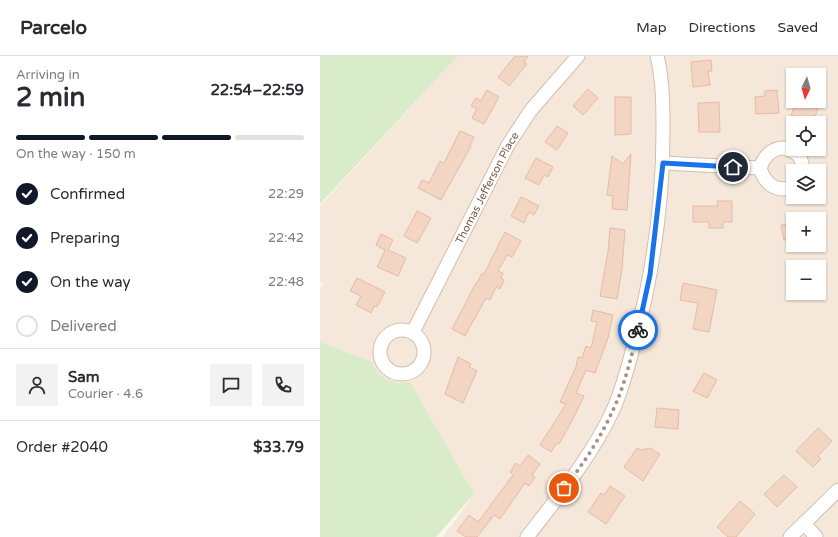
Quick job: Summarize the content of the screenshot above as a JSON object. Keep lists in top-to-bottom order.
{
  "streets": {
    "street": ["Thomas Jefferson Place"]
  },
  "north": "bottom",
  "page": {
    "header": "Parcelo",
    "nav": ["Map", "Directions", "Saved"],
    "heading": ["2 min", "Arriving in", "22:54–22:59"],
    "panel": [
      "Sam",
      "Courier · 4.6",
      "Order #2040",
      "$33.79"
    ],
    "map_buttons": ["+", "−"],
    "bar": "On the way · 150 m",
    "list": [
      ["Confirmed", "22:29"],
      ["Preparing", "22:42"],
      ["On the way", "22:48"],
      "Delivered"
    ]
  }
}
